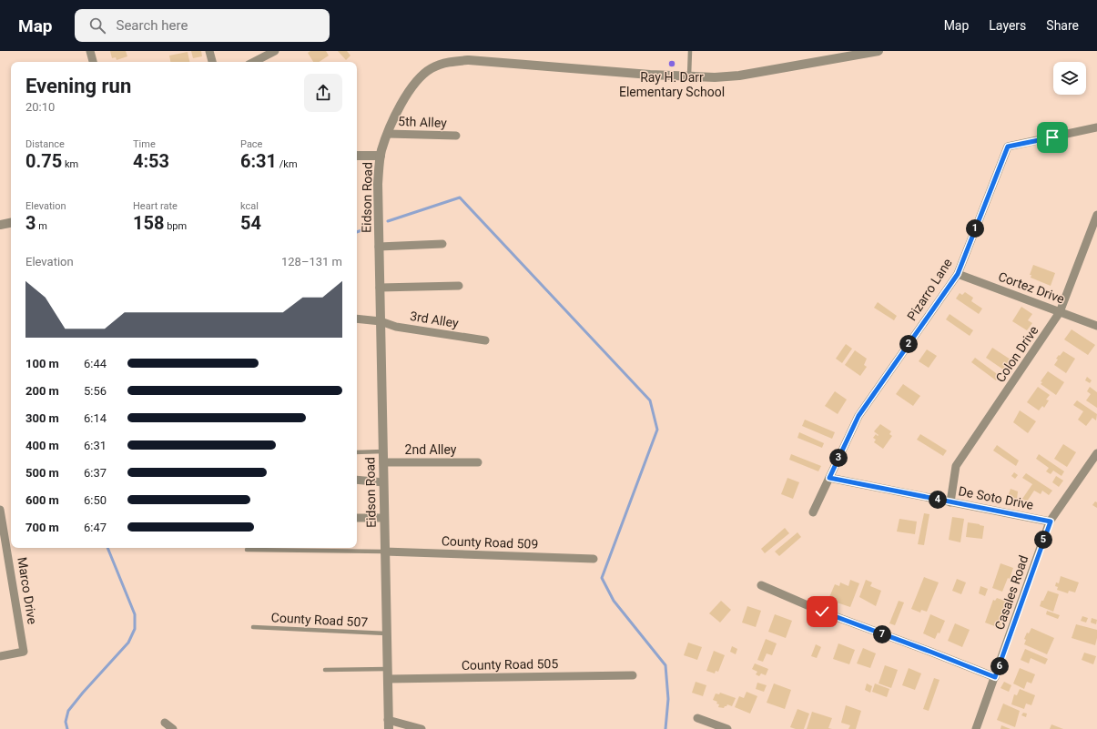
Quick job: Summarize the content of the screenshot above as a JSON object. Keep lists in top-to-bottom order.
{
  "streets": {
    "street": [
      "5th Alley",
      "Eidson Road",
      "Cortez Drive",
      "Pizarro Lane",
      "3rd Alley",
      "Colon Drive",
      "2nd Alley",
      "De Soto Drive",
      "County Road 509",
      "Marco Drive",
      "Casales Road",
      "County Road 505"
    ],
    "lane": ["County Road 507"]
  },
  "crossings": [
    ["5th Alley", "Eidson Road"],
    ["Eidson Road", "3rd Alley"],
    ["Eidson Road", "2nd Alley"],
    ["Eidson Road", "County Road 509"],
    ["Eidson Road", "County Road 507"],
    ["Eidson Road", "County Road 505"],
    ["Cortez Drive", "Pizarro Lane"],
    ["Cortez Drive", "Colon Drive"],
    ["Pizarro Lane", "De Soto Drive"],
    ["Colon Drive", "De Soto Drive"],
    ["De Soto Drive", "Casales Road"]
  ],
  "places": ["Ray H. Darr Elementary School"],
  "page": {
    "header": "Map",
    "search": "Search here",
    "nav": ["Map", "Layers", "Share"],
    "heading": ["Evening run", "20:10"],
    "stats": [
      ["Distance", "0.75 km"],
      ["Time", "4:53"],
      ["Pace", "6:31 /km"],
      ["Elevation", "3 m"],
      ["Heart rate", "158 bpm"],
      ["kcal", "54"]
    ],
    "pins": [
      "1",
      "2",
      "3",
      "4",
      "5",
      "7",
      "6"
    ],
    "chart": ["Elevation", "128–131 m"],
    "list": [
      {
        "name": "100 m",
        "note": "6:44"
      },
      {
        "name": "200 m",
        "note": "5:56"
      },
      {
        "name": "300 m",
        "note": "6:14"
      },
      {
        "name": "400 m",
        "note": "6:31"
      },
      {
        "name": "500 m",
        "note": "6:37"
      },
      {
        "name": "600 m",
        "note": "6:50"
      },
      {
        "name": "700 m",
        "note": "6:47"
      }
    ]
  }
}
